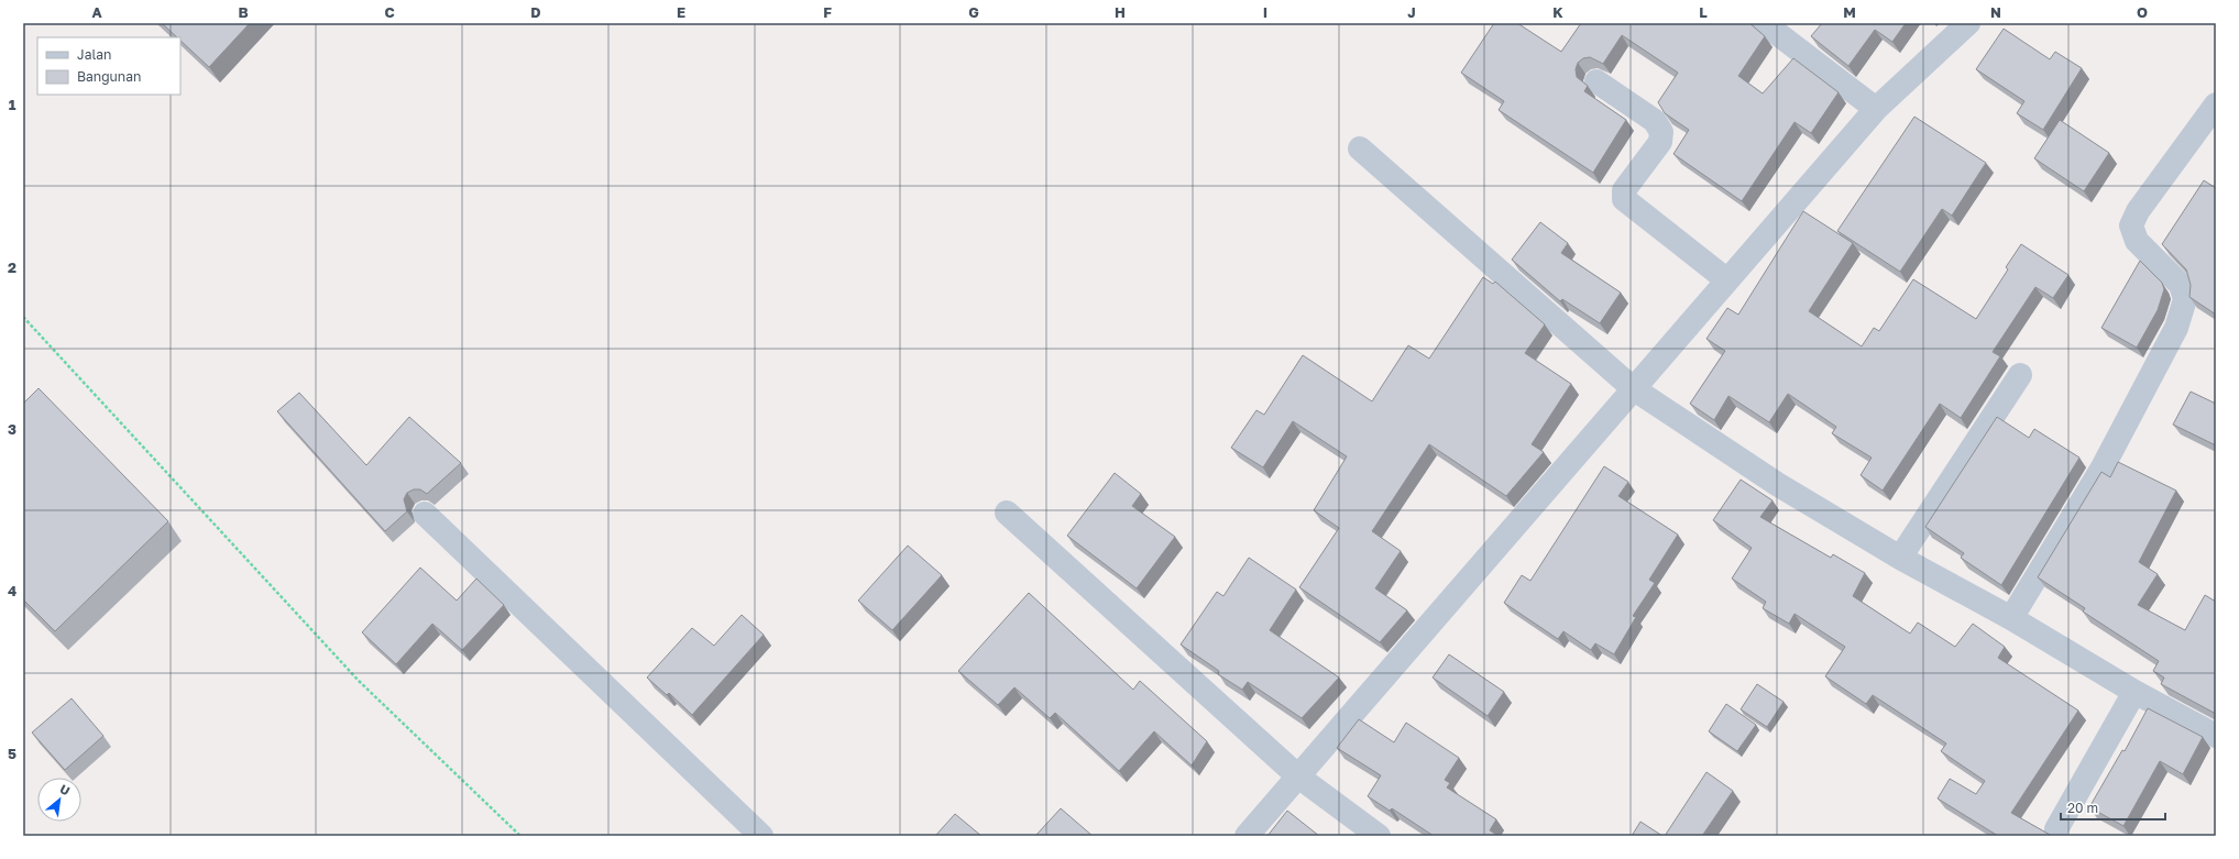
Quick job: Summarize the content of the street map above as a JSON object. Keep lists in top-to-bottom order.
{
  "legend": ["Jalan", "Bangunan"],
  "scale_bar": "20 m",
  "north": "top right",
  "grid": {
    "columns": [
      "A",
      "B",
      "C",
      "D",
      "E",
      "F",
      "G",
      "H",
      "I",
      "J",
      "K",
      "L",
      "M",
      "N",
      "O"
    ],
    "rows": [
      "1",
      "2",
      "3",
      "4",
      "5"
    ]
  }
}
